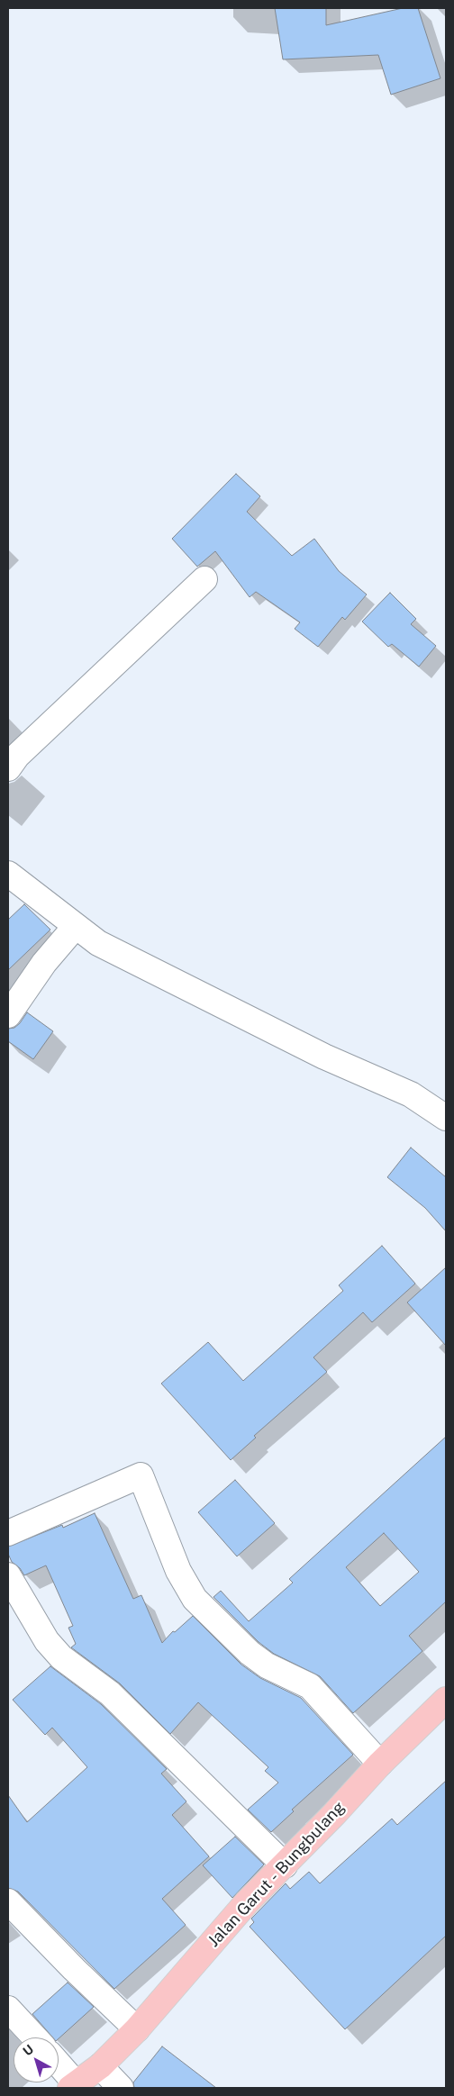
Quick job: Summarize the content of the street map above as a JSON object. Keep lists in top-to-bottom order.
{
  "streets": {
    "main road": ["Jalan Garut - Bungbulang"]
  },
  "north": "top left"
}
